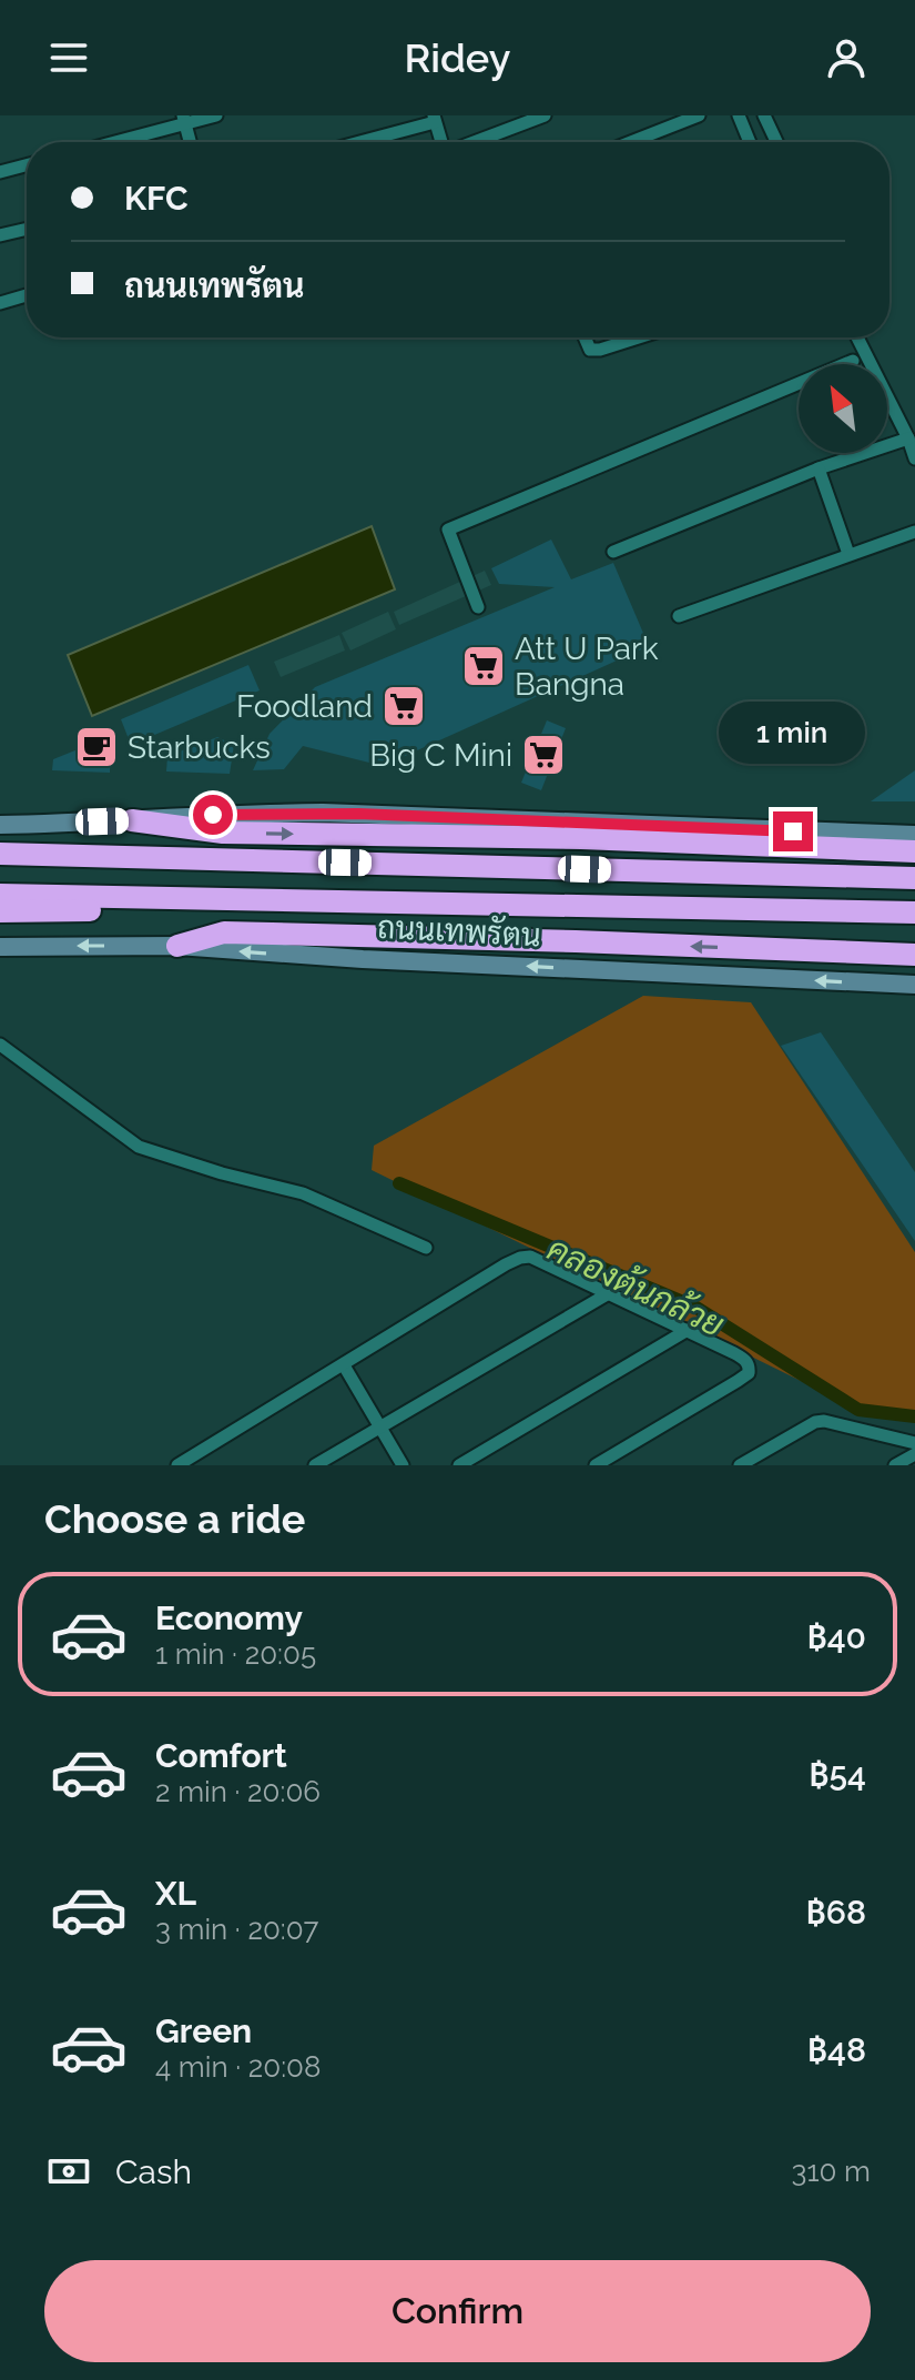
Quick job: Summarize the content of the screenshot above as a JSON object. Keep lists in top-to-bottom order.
{
  "streets": {
    "highway": ["ถนนเทพรัตน"]
  },
  "water": ["คลองต้นกล้วย"],
  "places": {
    "supermarket": ["Att U Park Bangna", "Foodland", "Big C Mini"],
    "cafe": ["Starbucks"]
  },
  "north": "top left",
  "page": {
    "header": "Ridey",
    "banner": ["KFC", "ถนนเทพรัตน"],
    "bubble": "1 min",
    "heading": "Choose a ride",
    "list": [
      {
        "name": "Economy",
        "note": "1 min · 20:05",
        "value": "฿40"
      },
      {
        "name": "Comfort",
        "note": "2 min · 20:06",
        "value": "฿54"
      },
      {
        "name": "XL",
        "note": "3 min · 20:07",
        "value": "฿68"
      },
      {
        "name": "Green",
        "note": "4 min · 20:08",
        "value": "฿48"
      }
    ],
    "pay": ["Cash", "310 m"],
    "buttons": "Confirm"
  }
}
